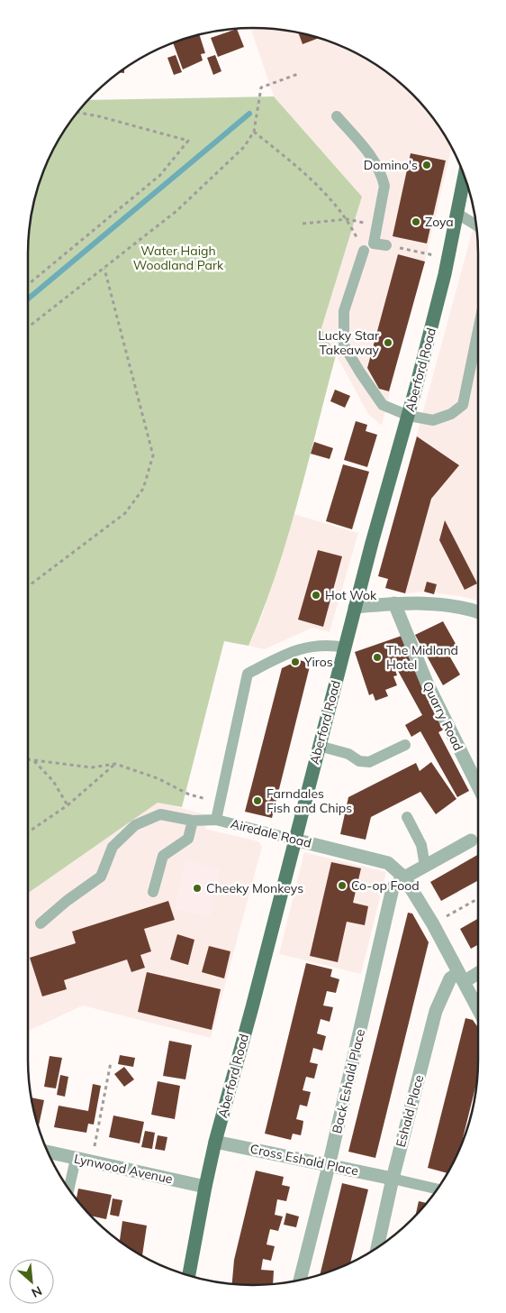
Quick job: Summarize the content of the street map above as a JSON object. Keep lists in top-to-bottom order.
{
  "streets": {
    "main road": ["Aberford Road"],
    "street": [
      "Quarry Road",
      "Airedale Road",
      "Back Eshald Place",
      "Eshald Place",
      "Cross Eshald Place",
      "Lynwood Avenue"
    ]
  },
  "crossings": [
    ["Aberford Road", "Airedale Road"],
    ["Aberford Road", "Cross Eshald Place"],
    ["Aberford Road", "Lynwood Avenue"],
    ["Airedale Road", "Back Eshald Place"],
    ["Airedale Road", "Eshald Place"],
    ["Back Eshald Place", "Cross Eshald Place"],
    ["Eshald Place", "Cross Eshald Place"]
  ],
  "parks": ["Water Haigh Woodland Park"],
  "places": [
    "Domino's",
    "Zoya",
    "Lucky Star Takeaway",
    "Hot Wok",
    "The Midland Hotel",
    "Yiros",
    "Farndales Fish and Chips",
    "Co-op Food",
    "Cheeky Monkeys"
  ],
  "north": "bottom right"
}
